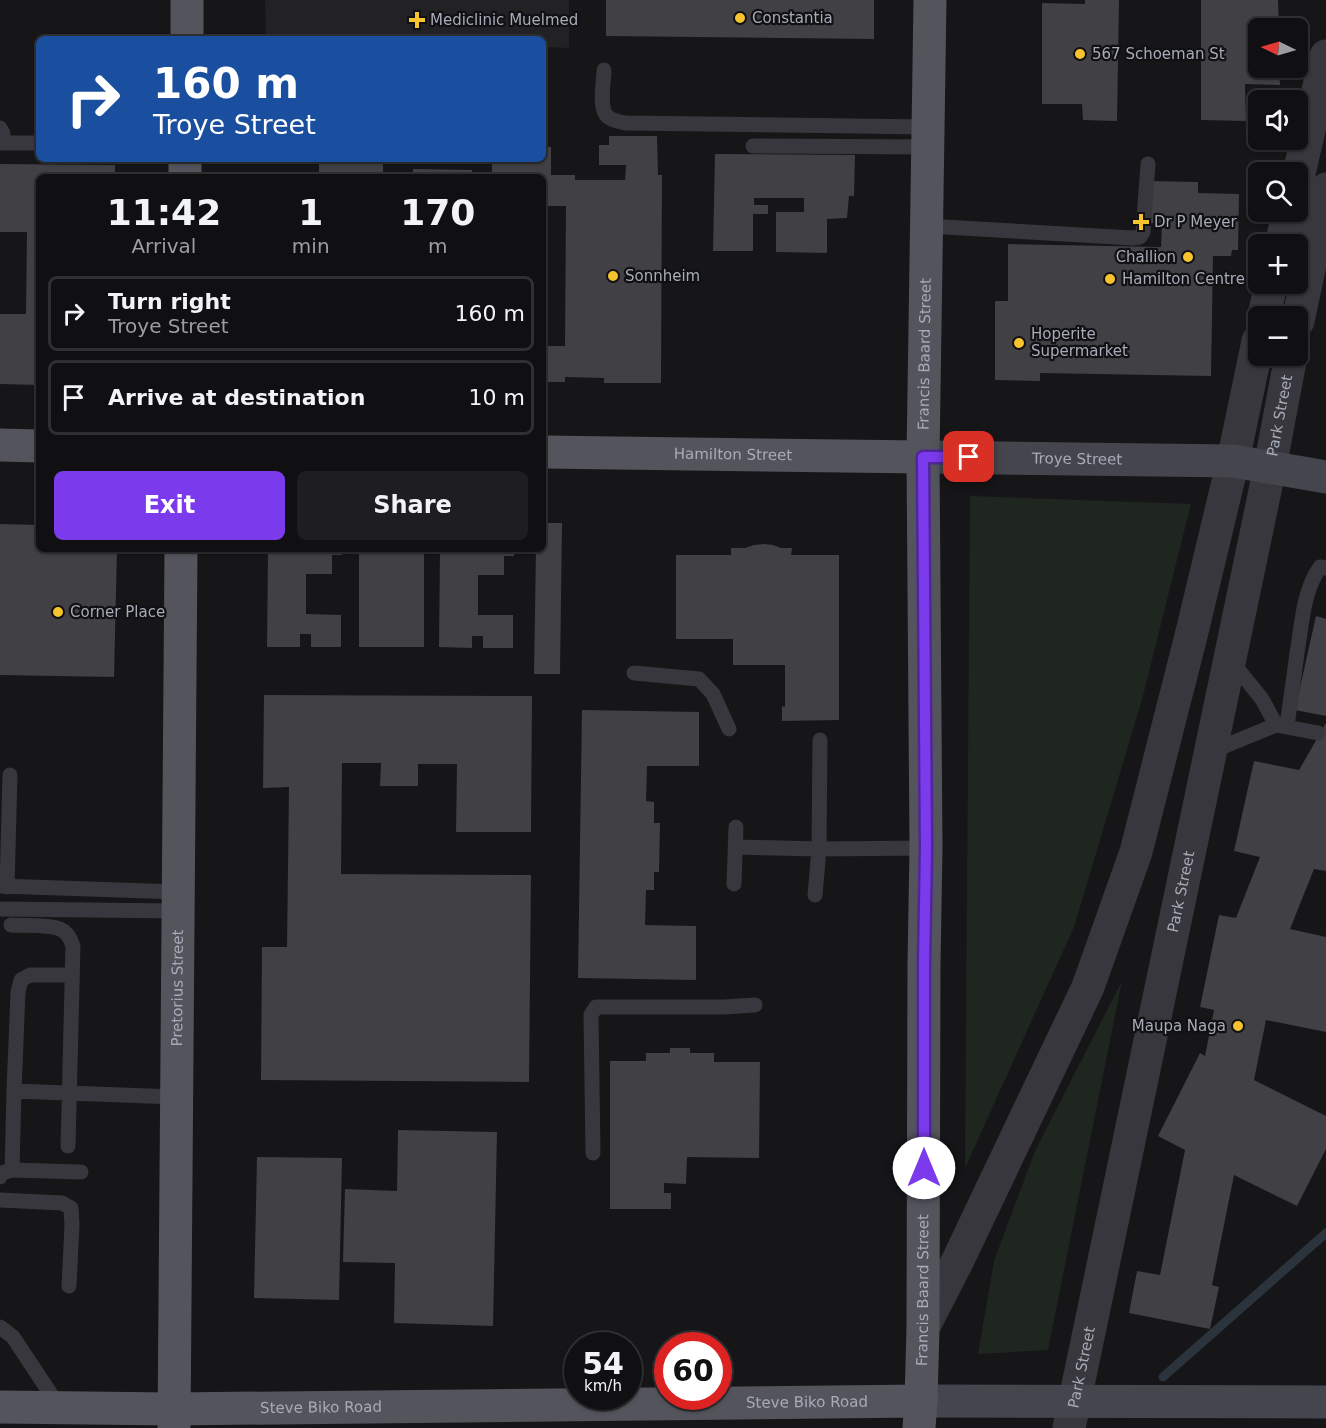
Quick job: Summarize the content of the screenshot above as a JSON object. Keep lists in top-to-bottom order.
{
  "streets": {
    "main road": [
      "Francis Baard Street",
      "Hamilton Street",
      "Troye Street",
      "Pretorius Street",
      "Steve Biko Road"
    ],
    "street": ["Park Street"]
  },
  "crossings": [
    ["Francis Baard Street", "Hamilton Street"],
    ["Francis Baard Street", "Troye Street"],
    ["Francis Baard Street", "Steve Biko Road"],
    ["Park Street", "Troye Street"],
    ["Park Street", "Steve Biko Road"],
    ["Hamilton Street", "Troye Street"],
    ["Pretorius Street", "Steve Biko Road"]
  ],
  "places": {
    "other": [
      "Constantia",
      "567 Schoeman St",
      "Challion",
      "Sonnheim",
      "Hamilton Centre",
      "Hoperite Supermarket",
      "Corner Place",
      "Maupa Naga"
    ],
    "health": ["Mediclinic Muelmed", "Dr P Meyer"]
  },
  "north": "left",
  "page": {
    "map_buttons": ["+", "−"],
    "turn": ["160 m", "Troye Street"],
    "eta": [
      "11:42",
      "Arrival",
      "1",
      "min",
      "170",
      "m"
    ],
    "list": [
      {
        "name": "Turn right",
        "note": "Troye Street",
        "value": "160 m"
      },
      {
        "name": "Arrive at destination",
        "value": "10 m"
      }
    ],
    "buttons": ["Exit", "Share"],
    "speed": "54 km/h",
    "limit": "60"
  }
}
